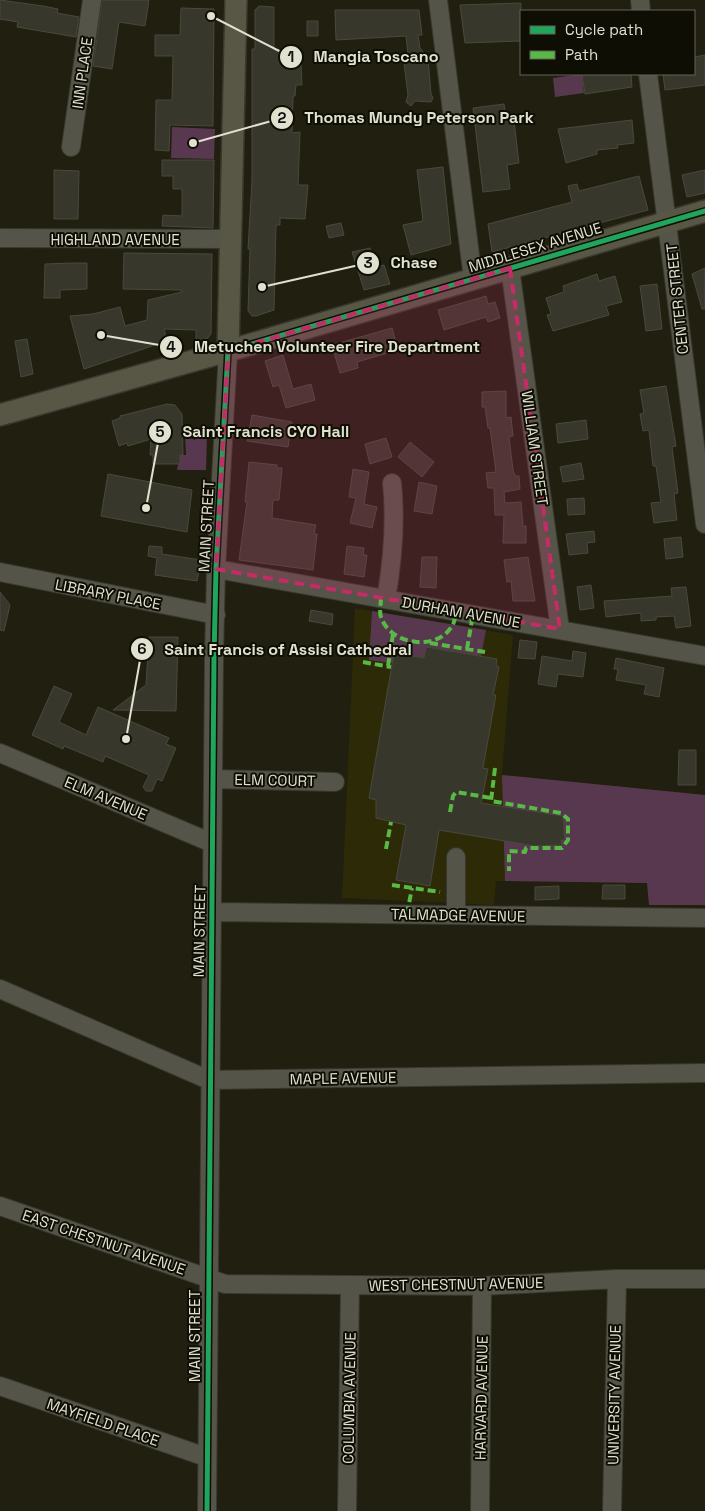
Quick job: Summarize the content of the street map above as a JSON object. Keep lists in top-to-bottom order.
{
  "streets": {
    "main road": ["MIDDLESEX AVENUE", "MAIN STREET"],
    "street": [
      "INN PLACE",
      "HIGHLAND AVENUE",
      "CENTER STREET",
      "WILLIAM STREET",
      "LIBRARY PLACE",
      "DURHAM AVENUE",
      "ELM COURT",
      "ELM AVENUE",
      "TALMADGE AVENUE",
      "MAPLE AVENUE",
      "EAST CHESTNUT AVENUE",
      "WEST CHESTNUT AVENUE",
      "UNIVERSITY AVENUE",
      "COLUMBIA AVENUE",
      "HARVARD AVENUE",
      "MAYFIELD PLACE"
    ]
  },
  "crossings": [
    ["HIGHLAND AVENUE", "MAIN STREET"],
    ["MIDDLESEX AVENUE", "CENTER STREET"],
    ["MIDDLESEX AVENUE", "WILLIAM STREET"],
    ["MIDDLESEX AVENUE", "MAIN STREET"],
    ["WILLIAM STREET", "DURHAM AVENUE"],
    ["MAIN STREET", "LIBRARY PLACE"],
    ["MAIN STREET", "DURHAM AVENUE"],
    ["MAIN STREET", "ELM COURT"],
    ["MAIN STREET", "ELM AVENUE"],
    ["MAIN STREET", "TALMADGE AVENUE"],
    ["MAIN STREET", "MAPLE AVENUE"],
    ["MAIN STREET", "EAST CHESTNUT AVENUE"],
    ["MAIN STREET", "WEST CHESTNUT AVENUE"],
    ["MAIN STREET", "MAYFIELD PLACE"],
    ["EAST CHESTNUT AVENUE", "WEST CHESTNUT AVENUE"],
    ["WEST CHESTNUT AVENUE", "UNIVERSITY AVENUE"],
    ["WEST CHESTNUT AVENUE", "COLUMBIA AVENUE"],
    ["WEST CHESTNUT AVENUE", "HARVARD AVENUE"]
  ],
  "places": [
    "Mangia Toscano",
    "Thomas Mundy Peterson Park",
    "Chase",
    "Metuchen Volunteer Fire Department",
    "Saint Francis CYO Hall",
    "Saint Francis of Assisi Cathedral"
  ],
  "legend": ["Cycle path", "Path"]
}
